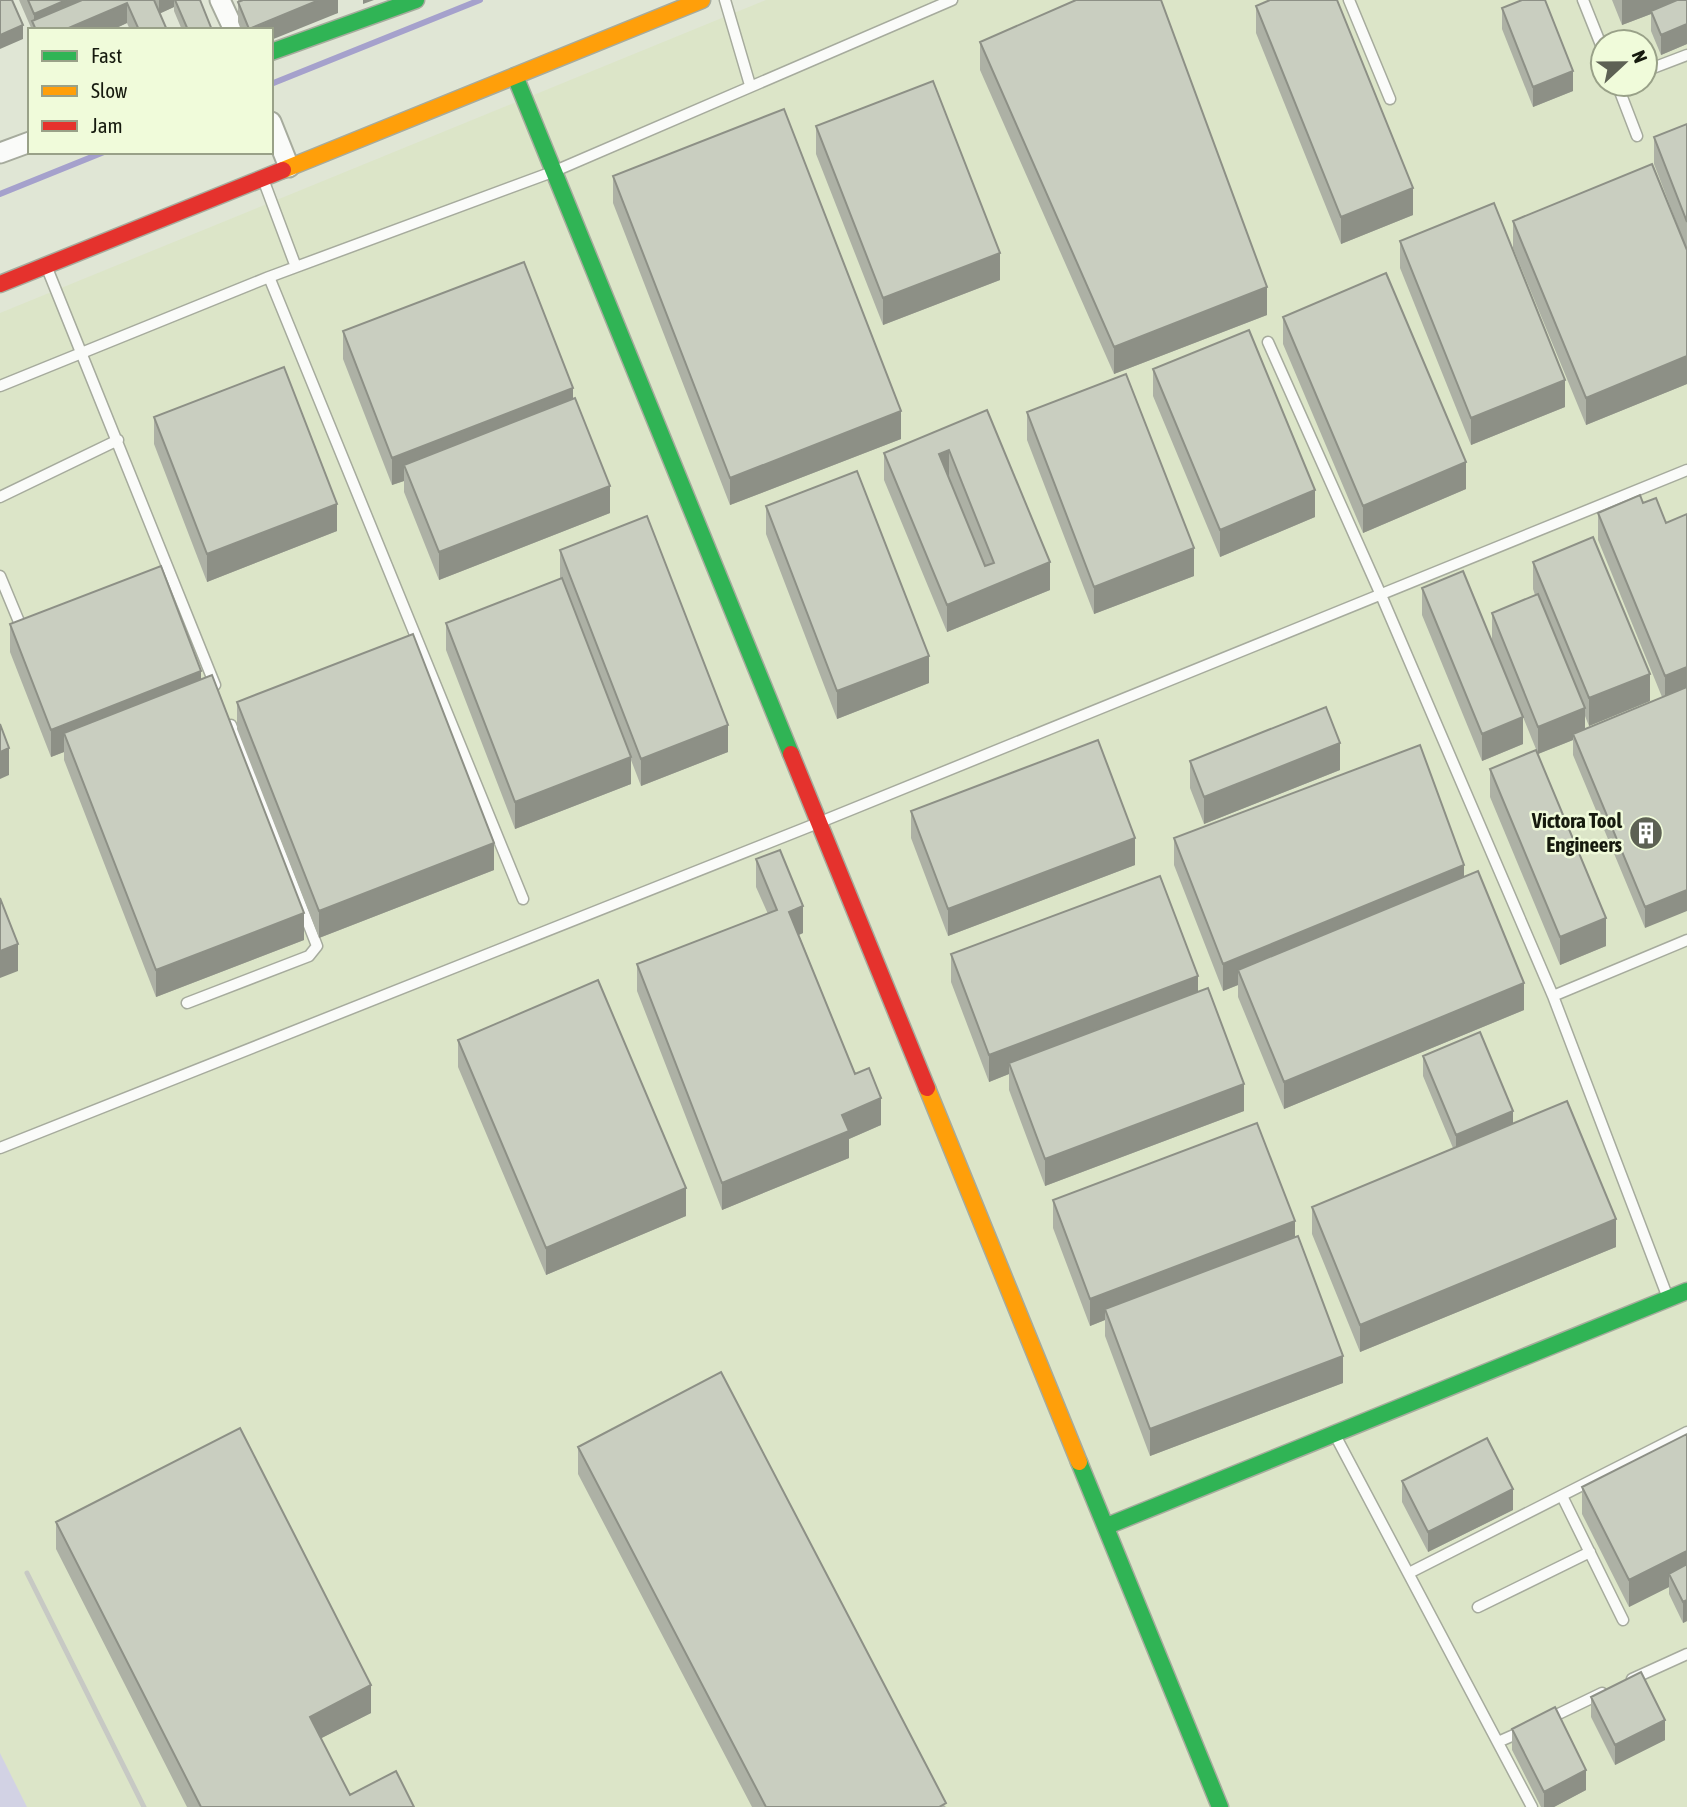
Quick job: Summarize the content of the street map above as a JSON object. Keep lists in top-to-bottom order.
{
  "places": {
    "building": ["Victora Tool Engineers"]
  },
  "legend": ["Fast", "Slow", "Jam"],
  "north": "right"
}
